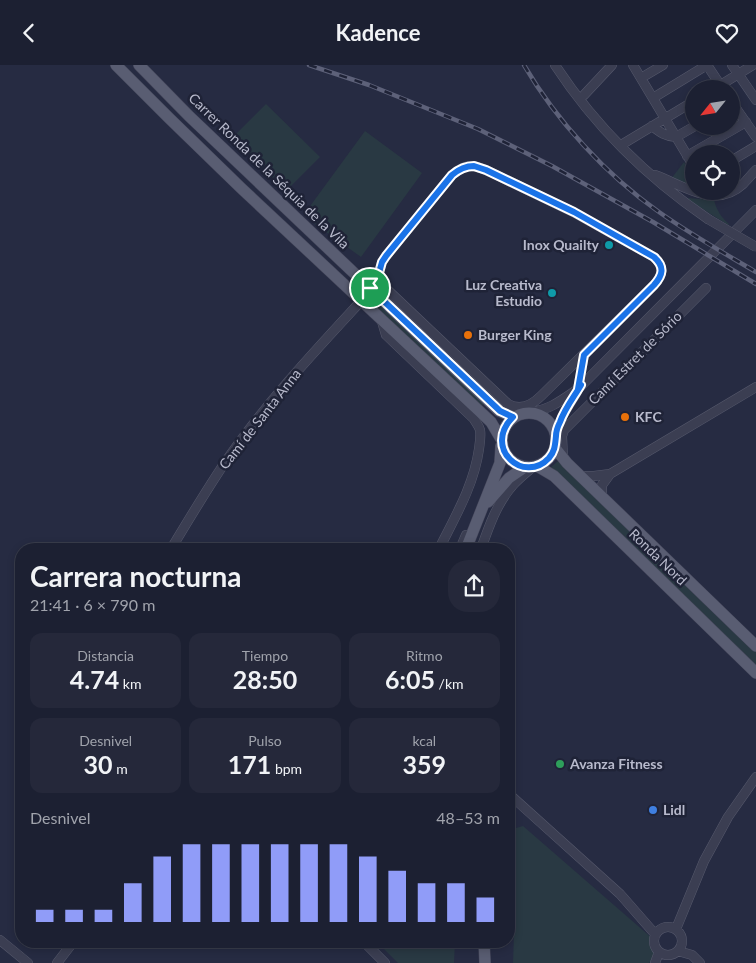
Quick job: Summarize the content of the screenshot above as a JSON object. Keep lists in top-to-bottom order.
{
  "streets": {
    "main road": ["Carrer Ronda de la Séquia de la Vila", "Ronda Nord"],
    "street": ["Camí Estret de Sório", "Camí de Santa Anna"]
  },
  "crossings": [
    ["Carrer Ronda de la Séquia de la Vila", "Ronda Nord"],
    ["Camí Estret de Sório", "Ronda Nord"]
  ],
  "places": [
    "Inox Quailty",
    "Luz Creativa Estudio",
    "Burger King",
    "KFC",
    "Avanza Fitness",
    "Lidl"
  ],
  "north": "bottom left",
  "page": {
    "header": "Kadence",
    "heading": ["Carrera nocturna", "21:41 · 6 × 790 m"],
    "stats": [
      ["Distancia", "4.74 km"],
      ["Tiempo", "28:50"],
      ["Ritmo", "6:05 /km"],
      ["Desnivel", "30 m"],
      ["Pulso", "171 bpm"],
      ["kcal", "359"]
    ],
    "chart": ["Desnivel", "48–53 m"]
  }
}
